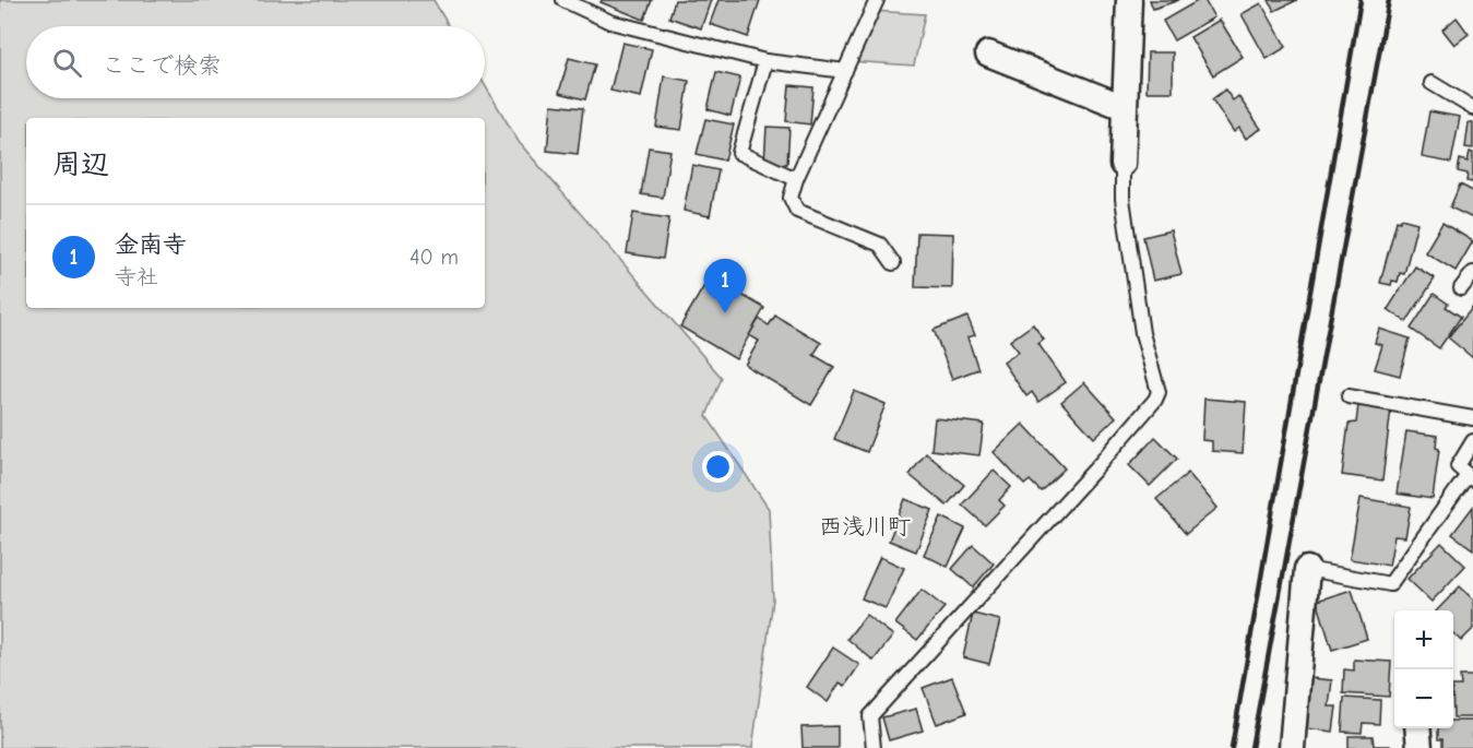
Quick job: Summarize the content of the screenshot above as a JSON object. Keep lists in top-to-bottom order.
{
  "districts": ["西浅川町"],
  "page": {
    "search": "ここで検索",
    "heading": "周辺",
    "list": [
      {
        "mark": "1",
        "name": "金南寺",
        "note": "寺社",
        "value": "40 m"
      }
    ],
    "pins": "1",
    "map_buttons": ["+", "−"]
  }
}
